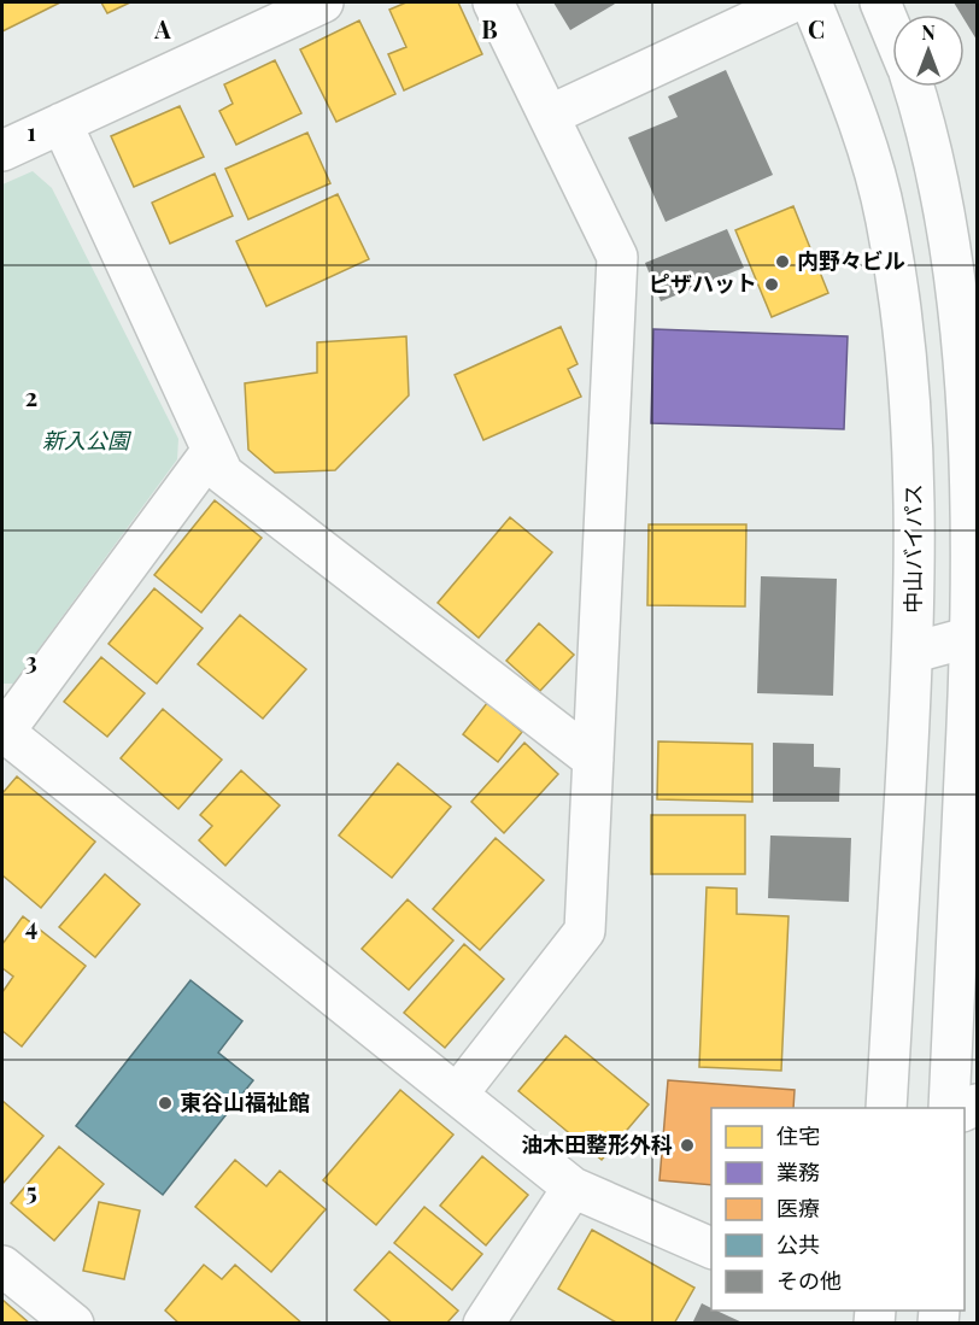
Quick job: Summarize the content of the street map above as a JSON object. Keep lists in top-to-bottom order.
{
  "streets": {
    "street": ["中山バイパス"]
  },
  "parks": ["新入公園"],
  "places": [
    "内野々ビル",
    "ピザハット",
    "東谷山福祉館",
    "油木田整形外科"
  ],
  "legend": [
    "住宅",
    "業務",
    "医療",
    "公共",
    "その他"
  ],
  "north": "top",
  "grid": {
    "columns": ["A", "B", "C"],
    "rows": [
      "1",
      "2",
      "3",
      "4",
      "5"
    ]
  }
}
